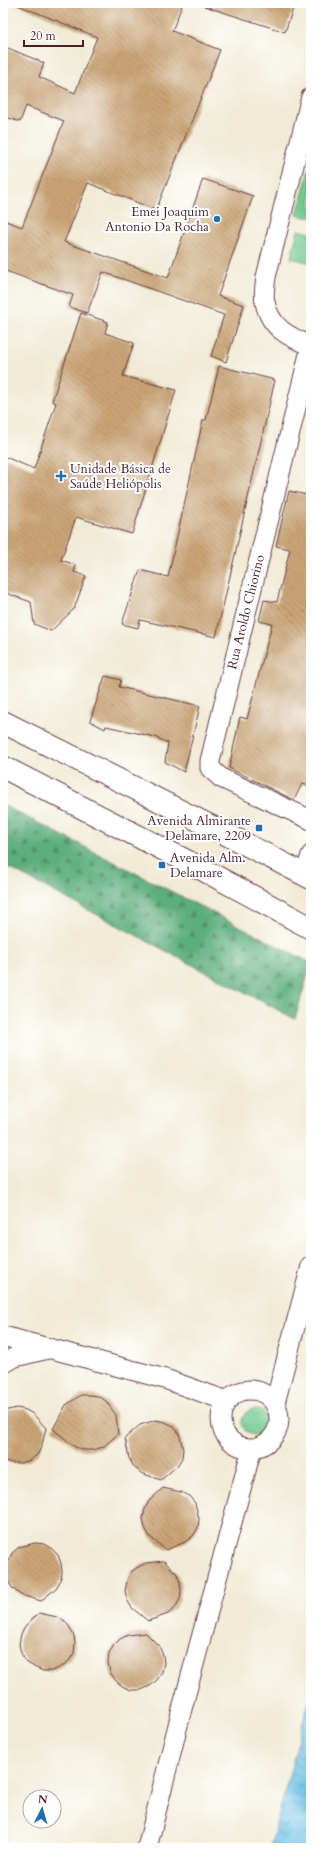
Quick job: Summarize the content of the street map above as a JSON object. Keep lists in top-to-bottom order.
{
  "streets": {
    "street": ["Rua Aroldo Chiorino"]
  },
  "places": {
    "other": ["Emei Joaquim Antonio Da Rocha"],
    "health": ["Unidade Básica de Saúde Heliópolis"],
    "transit": ["Avenida Almirante Delamare, 2209", "Avenida Alm. Delamare"]
  },
  "scale_bar": "20 m",
  "north": "top"
}
